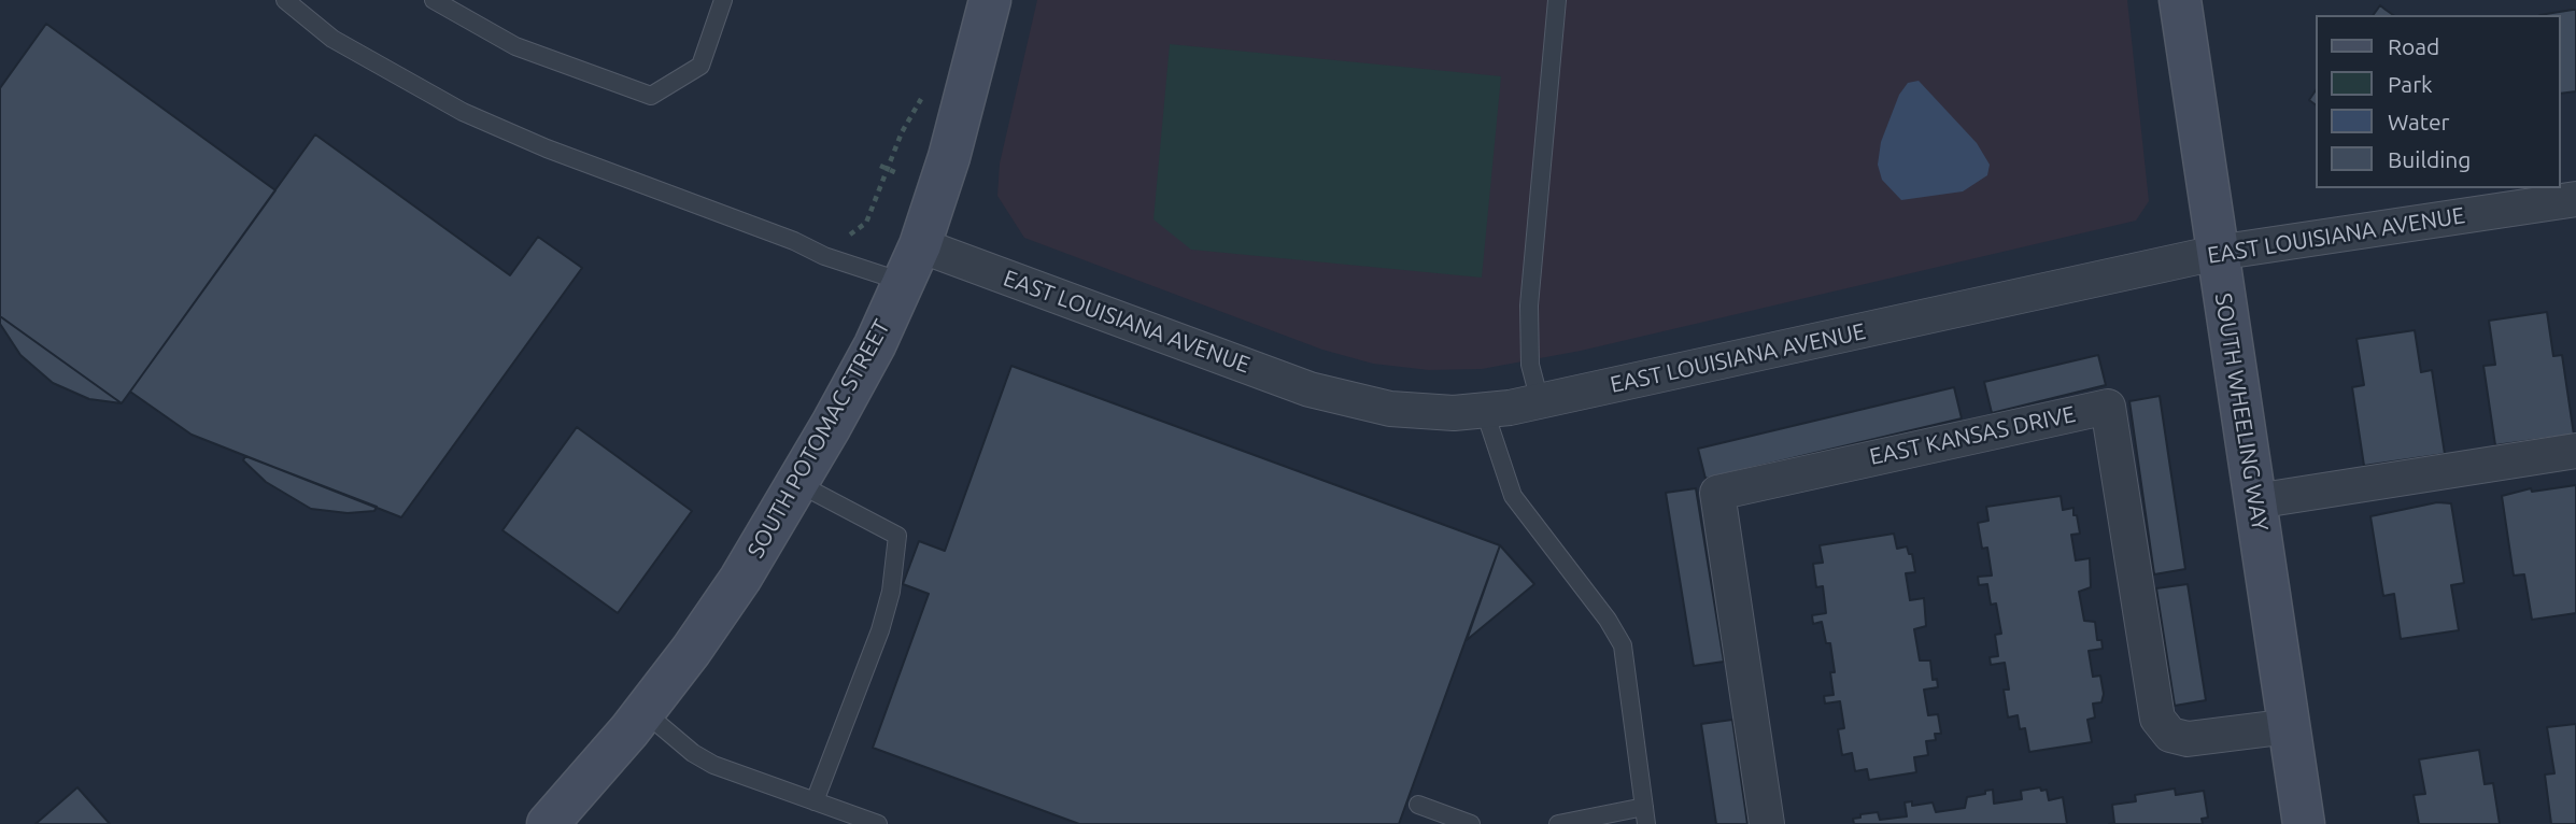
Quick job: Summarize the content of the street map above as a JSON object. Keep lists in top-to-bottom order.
{
  "streets": {
    "street": [
      "EAST LOUISIANA AVENUE",
      "SOUTH WHEELING WAY",
      "EAST KANSAS DRIVE",
      "SOUTH POTOMAC STREET"
    ]
  },
  "crossings": [
    ["EAST LOUISIANA AVENUE", "SOUTH WHEELING WAY"],
    ["EAST LOUISIANA AVENUE", "SOUTH POTOMAC STREET"],
    ["SOUTH WHEELING WAY", "EAST KANSAS DRIVE"]
  ],
  "legend": [
    "Road",
    "Park",
    "Water",
    "Building"
  ]
}
